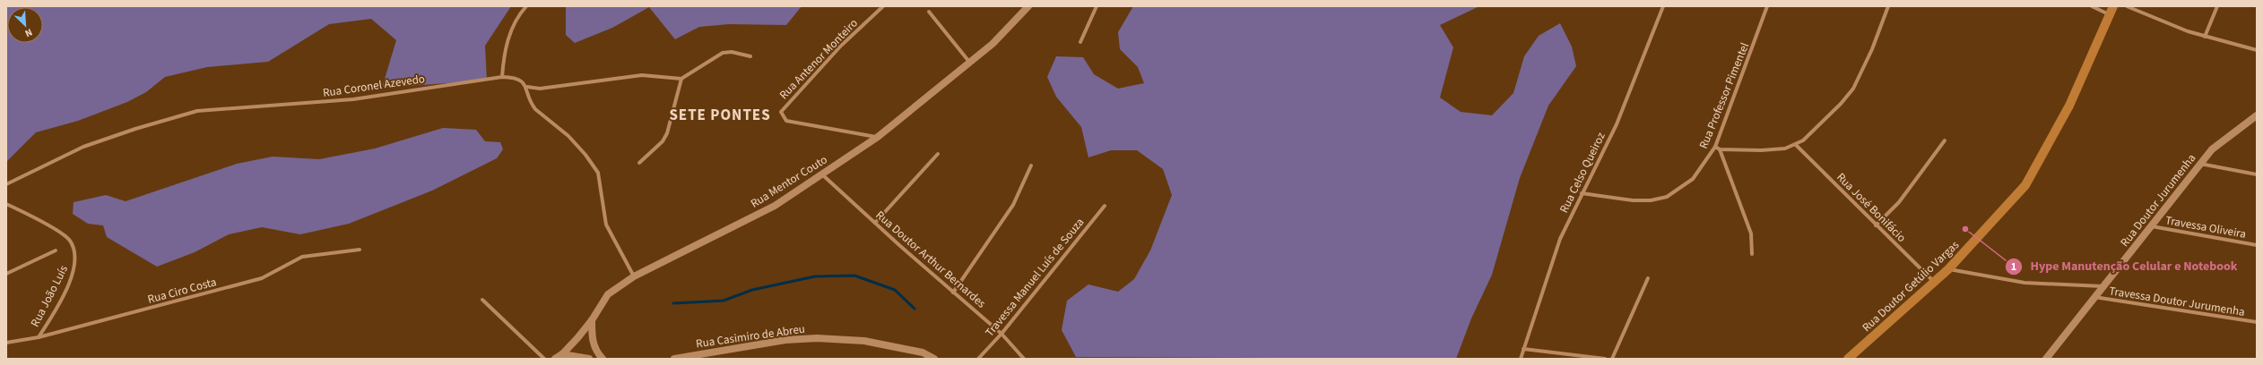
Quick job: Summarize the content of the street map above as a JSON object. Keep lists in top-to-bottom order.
{
  "streets": {
    "main road": ["Rua Doutor Getúlio Vargas"],
    "street": [
      "Rua Antenor Monteiro",
      "Rua Coronel Azevedo",
      "Rua Professor Pimentel",
      "Rua Celso Queiroz",
      "Rua Mentor Couto",
      "Rua Doutor Jurumenha",
      "Rua José Bonifácio",
      "Travessa Oliveira",
      "Rua Doutor Arthur Bernardes",
      "Travessa Manuel Luís de Souza",
      "Rua Ciro Costa",
      "Rua João Luís",
      "Travessa Doutor Jurumenha",
      "Rua Casimiro de Abreu"
    ]
  },
  "crossings": [
    ["Rua Antenor Monteiro", "Rua Mentor Couto"],
    ["Rua Professor Pimentel", "Rua Celso Queiroz"],
    ["Rua Mentor Couto", "Rua Doutor Arthur Bernardes"],
    ["Rua Doutor Jurumenha", "Travessa Oliveira"],
    ["Rua Doutor Jurumenha", "Travessa Doutor Jurumenha"],
    ["Rua José Bonifácio", "Rua Doutor Getúlio Vargas"],
    ["Rua Doutor Arthur Bernardes", "Travessa Manuel Luís de Souza"],
    ["Rua Ciro Costa", "Rua João Luís"]
  ],
  "districts": ["SETE PONTES"],
  "places": ["Hype Manutenção Celular e Notebook"],
  "north": "bottom right"
}
